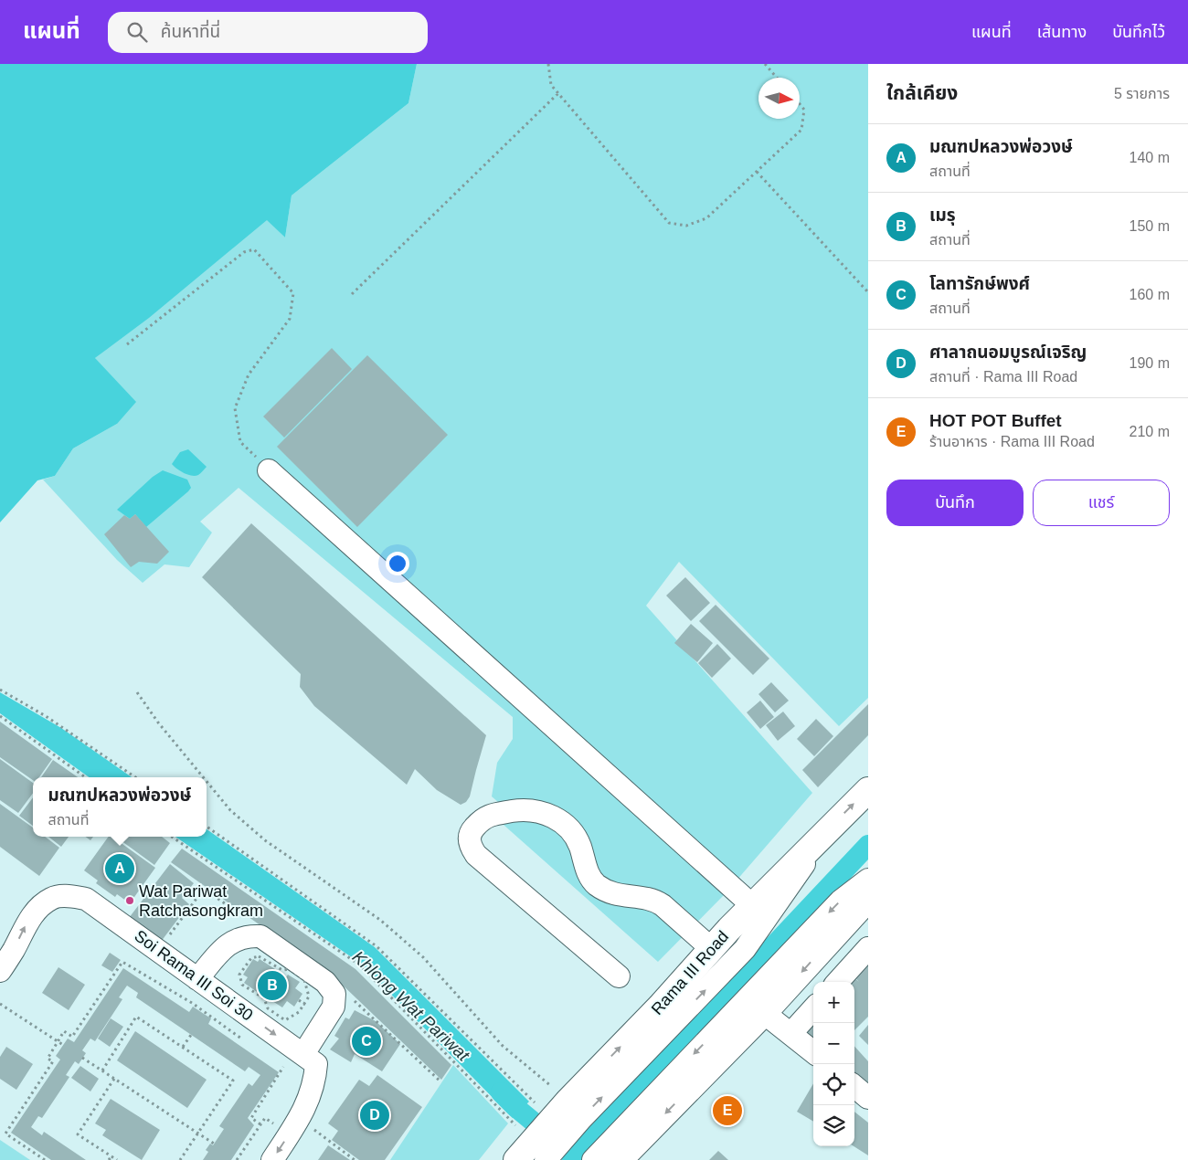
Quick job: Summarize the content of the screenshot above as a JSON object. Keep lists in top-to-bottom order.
{
  "streets": {
    "main road": ["Rama III Road"],
    "lane": ["Soi Rama III Soi 30"]
  },
  "water": ["Khlong Wat Pariwat"],
  "places": ["Wat Pariwat Ratchasongkram"],
  "north": "right",
  "page": {
    "header": "แผนที่",
    "search": "ค้นหาที่นี่",
    "nav": ["แผนที่", "เส้นทาง", "บันทึกไว้"],
    "heading": ["ใกล้เคียง", "5 รายการ"],
    "list": [
      {
        "mark": "A",
        "name": "มณฑปหลวงพ่อวงษ์",
        "note": "สถานที่",
        "value": "140 m"
      },
      {
        "mark": "B",
        "name": "เมรุ",
        "note": "สถานที่",
        "value": "150 m"
      },
      {
        "mark": "C",
        "name": "โลทารักษ์พงศ์",
        "note": "สถานที่",
        "value": "160 m"
      },
      {
        "mark": "D",
        "name": "ศาลาถนอมบูรณ์เจริญ",
        "note": "สถานที่ · Rama III Road",
        "value": "190 m"
      },
      {
        "mark": "E",
        "name": "HOT POT Buffet",
        "note": "ร้านอาหาร · Rama III Road",
        "value": "210 m"
      }
    ],
    "buttons": ["บันทึก", "แชร์"],
    "popup": ["มณฑปหลวงพ่อวงษ์", "สถานที่"],
    "pins": [
      "A",
      "B",
      "C",
      "E",
      "D"
    ],
    "map_buttons": ["+", "−"]
  }
}
